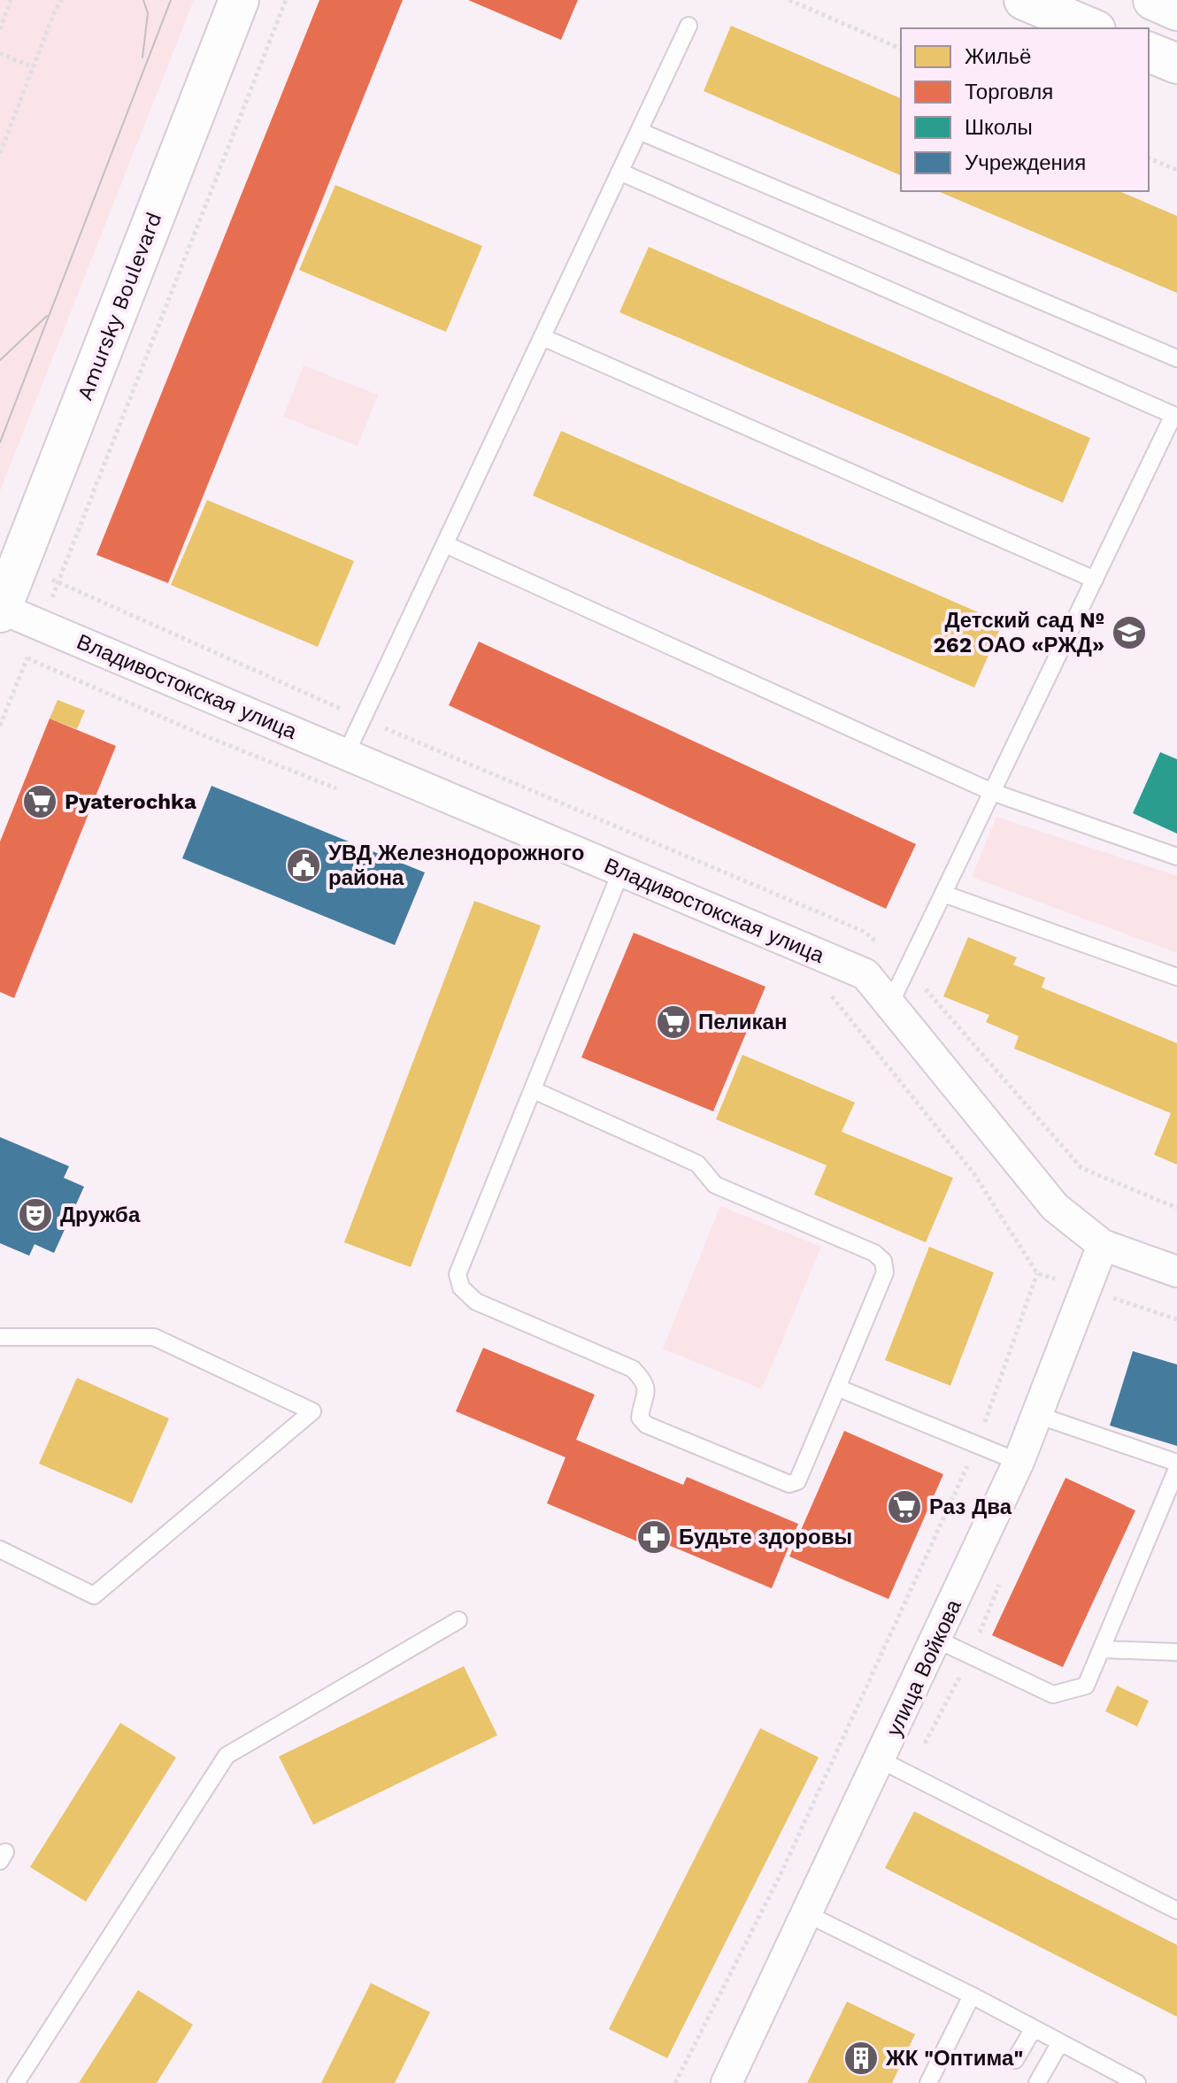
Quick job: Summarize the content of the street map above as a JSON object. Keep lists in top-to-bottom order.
{
  "streets": {
    "street": ["Amursky Boulevard", "Владивостокская улица", "улица Войкова"]
  },
  "crossings": [
    ["Amursky Boulevard", "Владивостокская улица"],
    ["Владивостокская улица", "улица Войкова"]
  ],
  "places": {
    "school or university": ["Детский сад № 262 ОАО «РЖД»"],
    "supermarket": ["Pyaterochka", "Пеликан", "Раз Два"],
    "public building": ["УВД Железнодорожного района"],
    "theatre": ["Дружба"],
    "pharmacy": ["Будьте здоровы"],
    "building": ["ЖК \"Оптима\""]
  },
  "legend": [
    "Жильё",
    "Торговля",
    "Школы",
    "Учреждения"
  ]
}
